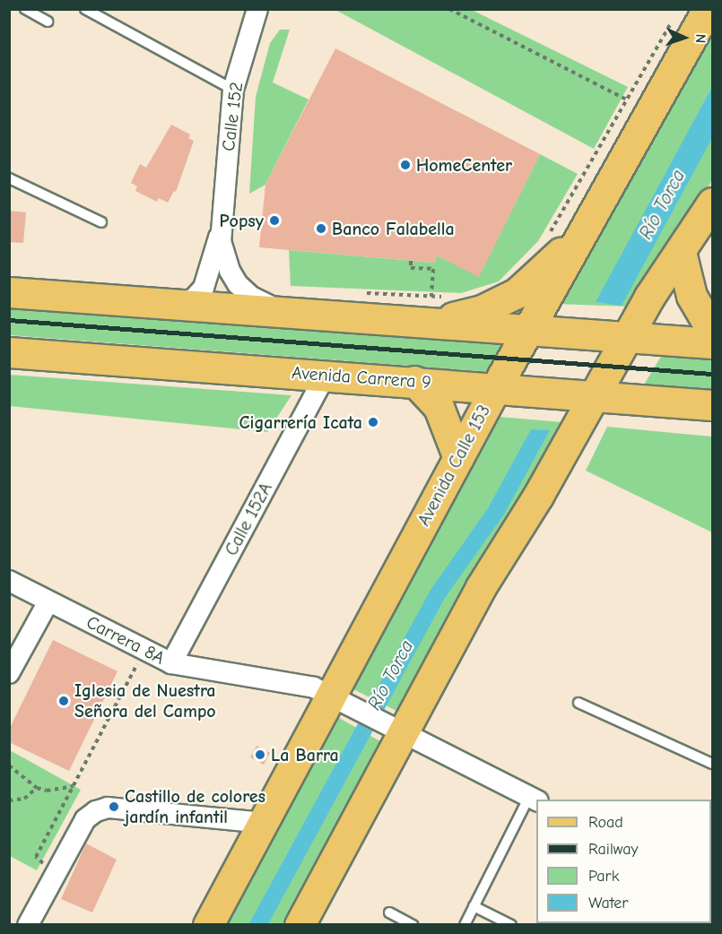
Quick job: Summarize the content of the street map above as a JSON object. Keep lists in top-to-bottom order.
{
  "streets": {
    "main road": ["Avenida Carrera 9", "Avenida Calle 153"],
    "street": ["Calle 152", "Calle 152A", "Carrera 8A"]
  },
  "crossings": [
    ["Avenida Carrera 9", "Avenida Calle 153"],
    ["Avenida Carrera 9", "Calle 152A"],
    ["Avenida Calle 153", "Carrera 8A"],
    ["Calle 152A", "Carrera 8A"]
  ],
  "water": ["Río Torca"],
  "places": [
    "HomeCenter",
    "Popsy",
    "Banco Falabella",
    "Cigarrería Icata",
    "Iglesia de Nuestra Señora del Campo",
    "La Barra",
    "Castillo de colores jardín infantil"
  ],
  "legend": [
    "Road",
    "Railway",
    "Park",
    "Water"
  ],
  "north": "right"
}
